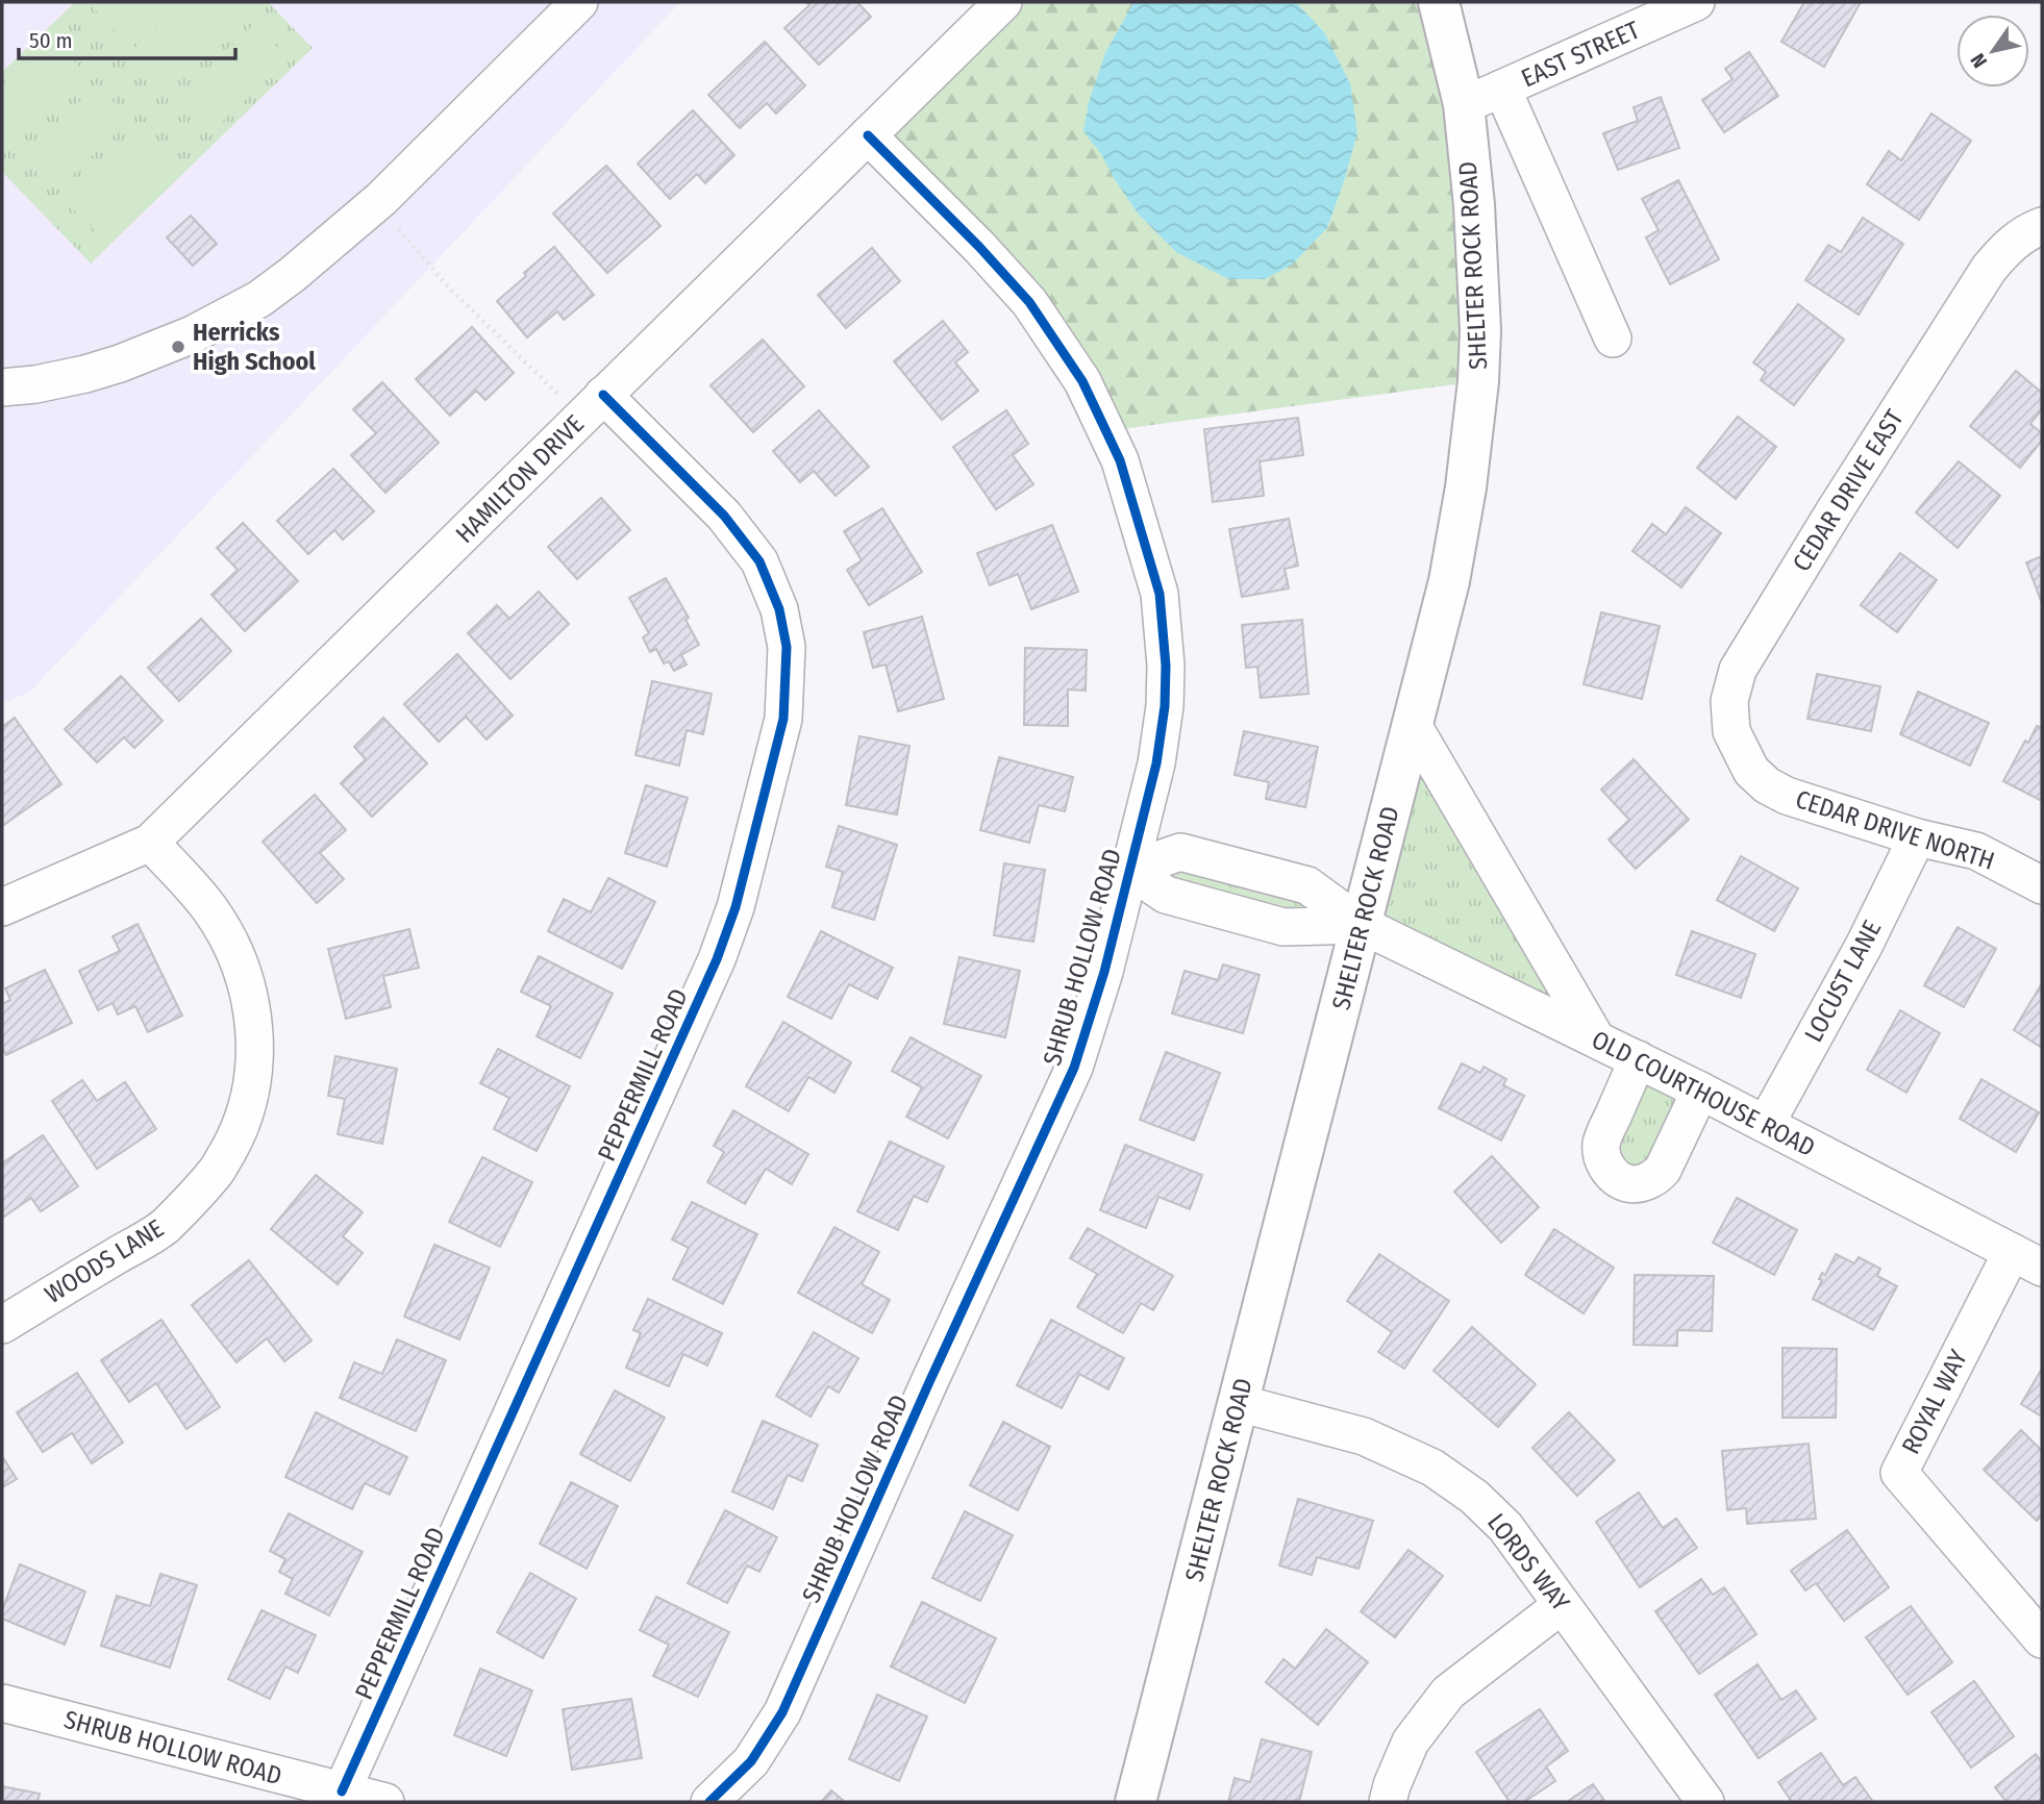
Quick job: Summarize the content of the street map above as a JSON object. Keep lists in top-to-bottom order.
{
  "streets": {
    "main road": ["SHELTER ROCK ROAD"],
    "street": [
      "EAST STREET",
      "HAMILTON DRIVE",
      "CEDAR DRIVE EAST",
      "CEDAR DRIVE NORTH",
      "SHRUB HOLLOW ROAD",
      "LOCUST LANE",
      "PEPPERMILL ROAD",
      "OLD COURTHOUSE ROAD",
      "WOODS LANE",
      "ROYAL WAY",
      "LORDS WAY"
    ]
  },
  "crossings": [
    ["EAST STREET", "SHELTER ROCK ROAD"],
    ["SHELTER ROCK ROAD", "OLD COURTHOUSE ROAD"],
    ["SHELTER ROCK ROAD", "LORDS WAY"],
    ["HAMILTON DRIVE", "SHRUB HOLLOW ROAD"],
    ["HAMILTON DRIVE", "PEPPERMILL ROAD"],
    ["HAMILTON DRIVE", "WOODS LANE"],
    ["CEDAR DRIVE EAST", "CEDAR DRIVE NORTH"],
    ["CEDAR DRIVE NORTH", "LOCUST LANE"],
    ["SHRUB HOLLOW ROAD", "PEPPERMILL ROAD"],
    ["SHRUB HOLLOW ROAD", "OLD COURTHOUSE ROAD"],
    ["LOCUST LANE", "OLD COURTHOUSE ROAD"],
    ["OLD COURTHOUSE ROAD", "ROYAL WAY"]
  ],
  "places": ["Herricks High School"],
  "scale_bar": "50 m",
  "north": "bottom left"
}
